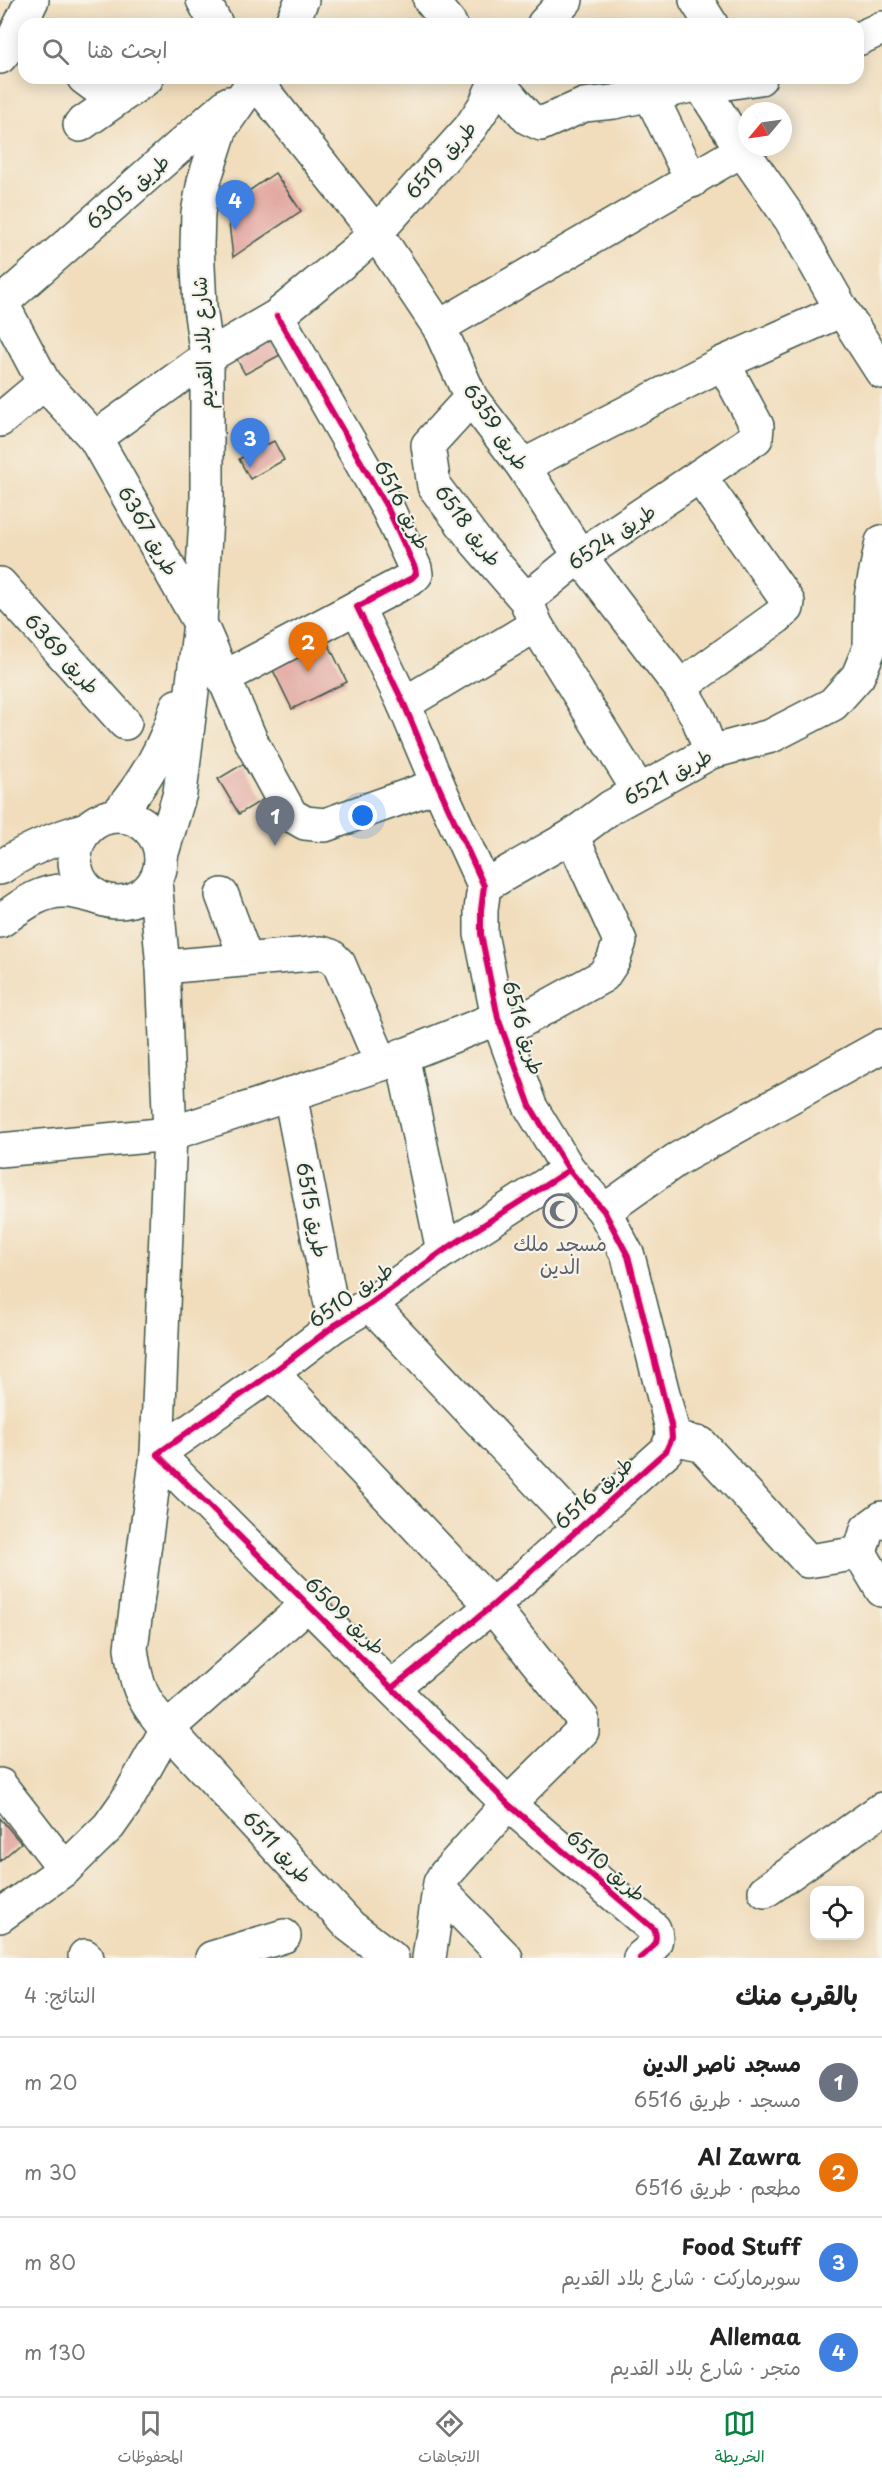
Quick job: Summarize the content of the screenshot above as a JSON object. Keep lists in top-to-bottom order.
{
  "streets": {
    "street": [
      "طريق 6519",
      "طريق 6305",
      "شارع بلاد القديم",
      "طريق 6359",
      "طريق 6516",
      "طريق 6518",
      "طريق 6367",
      "طريق 6524",
      "طريق 6369",
      "طريق 6521",
      "طريق 6515",
      "طريق 6510",
      "طريق 6509",
      "طريق 6511"
    ]
  },
  "crossings": [
    ["طريق 6519", "شارع بلاد القديم"],
    ["طريق 6519", "طريق 6359"],
    ["طريق 6519", "طريق 6516"],
    ["طريق 6305", "طريق 6367"],
    ["شارع بلاد القديم", "طريق 6367"],
    ["طريق 6359", "طريق 6518"],
    ["طريق 6359", "طريق 6524"],
    ["طريق 6359", "طريق 6521"],
    ["طريق 6516", "طريق 6521"],
    ["طريق 6516", "طريق 6510"],
    ["طريق 6516", "طريق 6509"],
    ["طريق 6518", "طريق 6524"],
    ["طريق 6518", "طريق 6521"],
    ["طريق 6515", "طريق 6510"],
    ["طريق 6510", "طريق 6509"],
    ["طريق 6509", "طريق 6511"]
  ],
  "places": {
    "mosque": ["مسجد ملك الدين"]
  },
  "north": "bottom left",
  "page": {
    "search": "ابحث هنا",
    "pins": [
      "4",
      "3",
      "2",
      "1"
    ],
    "heading": ["بالقرب منك", "النتائج: 4"],
    "list": [
      {
        "mark": "1",
        "name": "مسجد ناصر الدين",
        "note": "مسجد · طريق 6516",
        "value": "20 m"
      },
      {
        "mark": "2",
        "name": "Al Zawra",
        "note": "مطعم · طريق 6516",
        "value": "30 m"
      },
      {
        "mark": "3",
        "name": "Food Stuff",
        "note": "سوبرماركت · شارع بلاد القديم",
        "value": "80 m"
      },
      {
        "mark": "4",
        "name": "Allemaa",
        "note": "متجر · شارع بلاد القديم",
        "value": "130 m"
      }
    ],
    "nav": ["الخريطة", "الاتجاهات", "المحفوظات"]
  }
}
